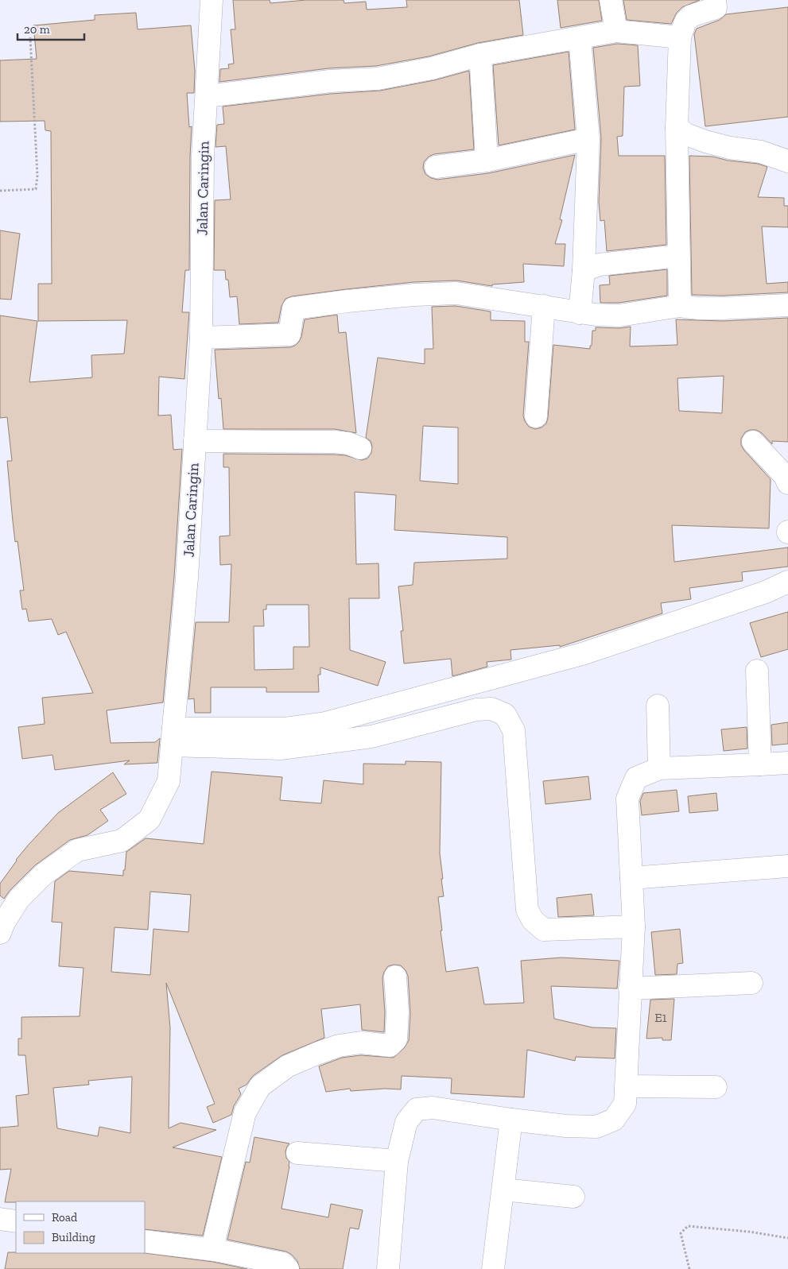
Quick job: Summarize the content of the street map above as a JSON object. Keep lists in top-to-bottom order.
{
  "streets": {
    "street": ["Jalan Caringin"]
  },
  "house_numbers": ["E1"],
  "legend": ["Road", "Building"],
  "scale_bar": "20 m"
}
